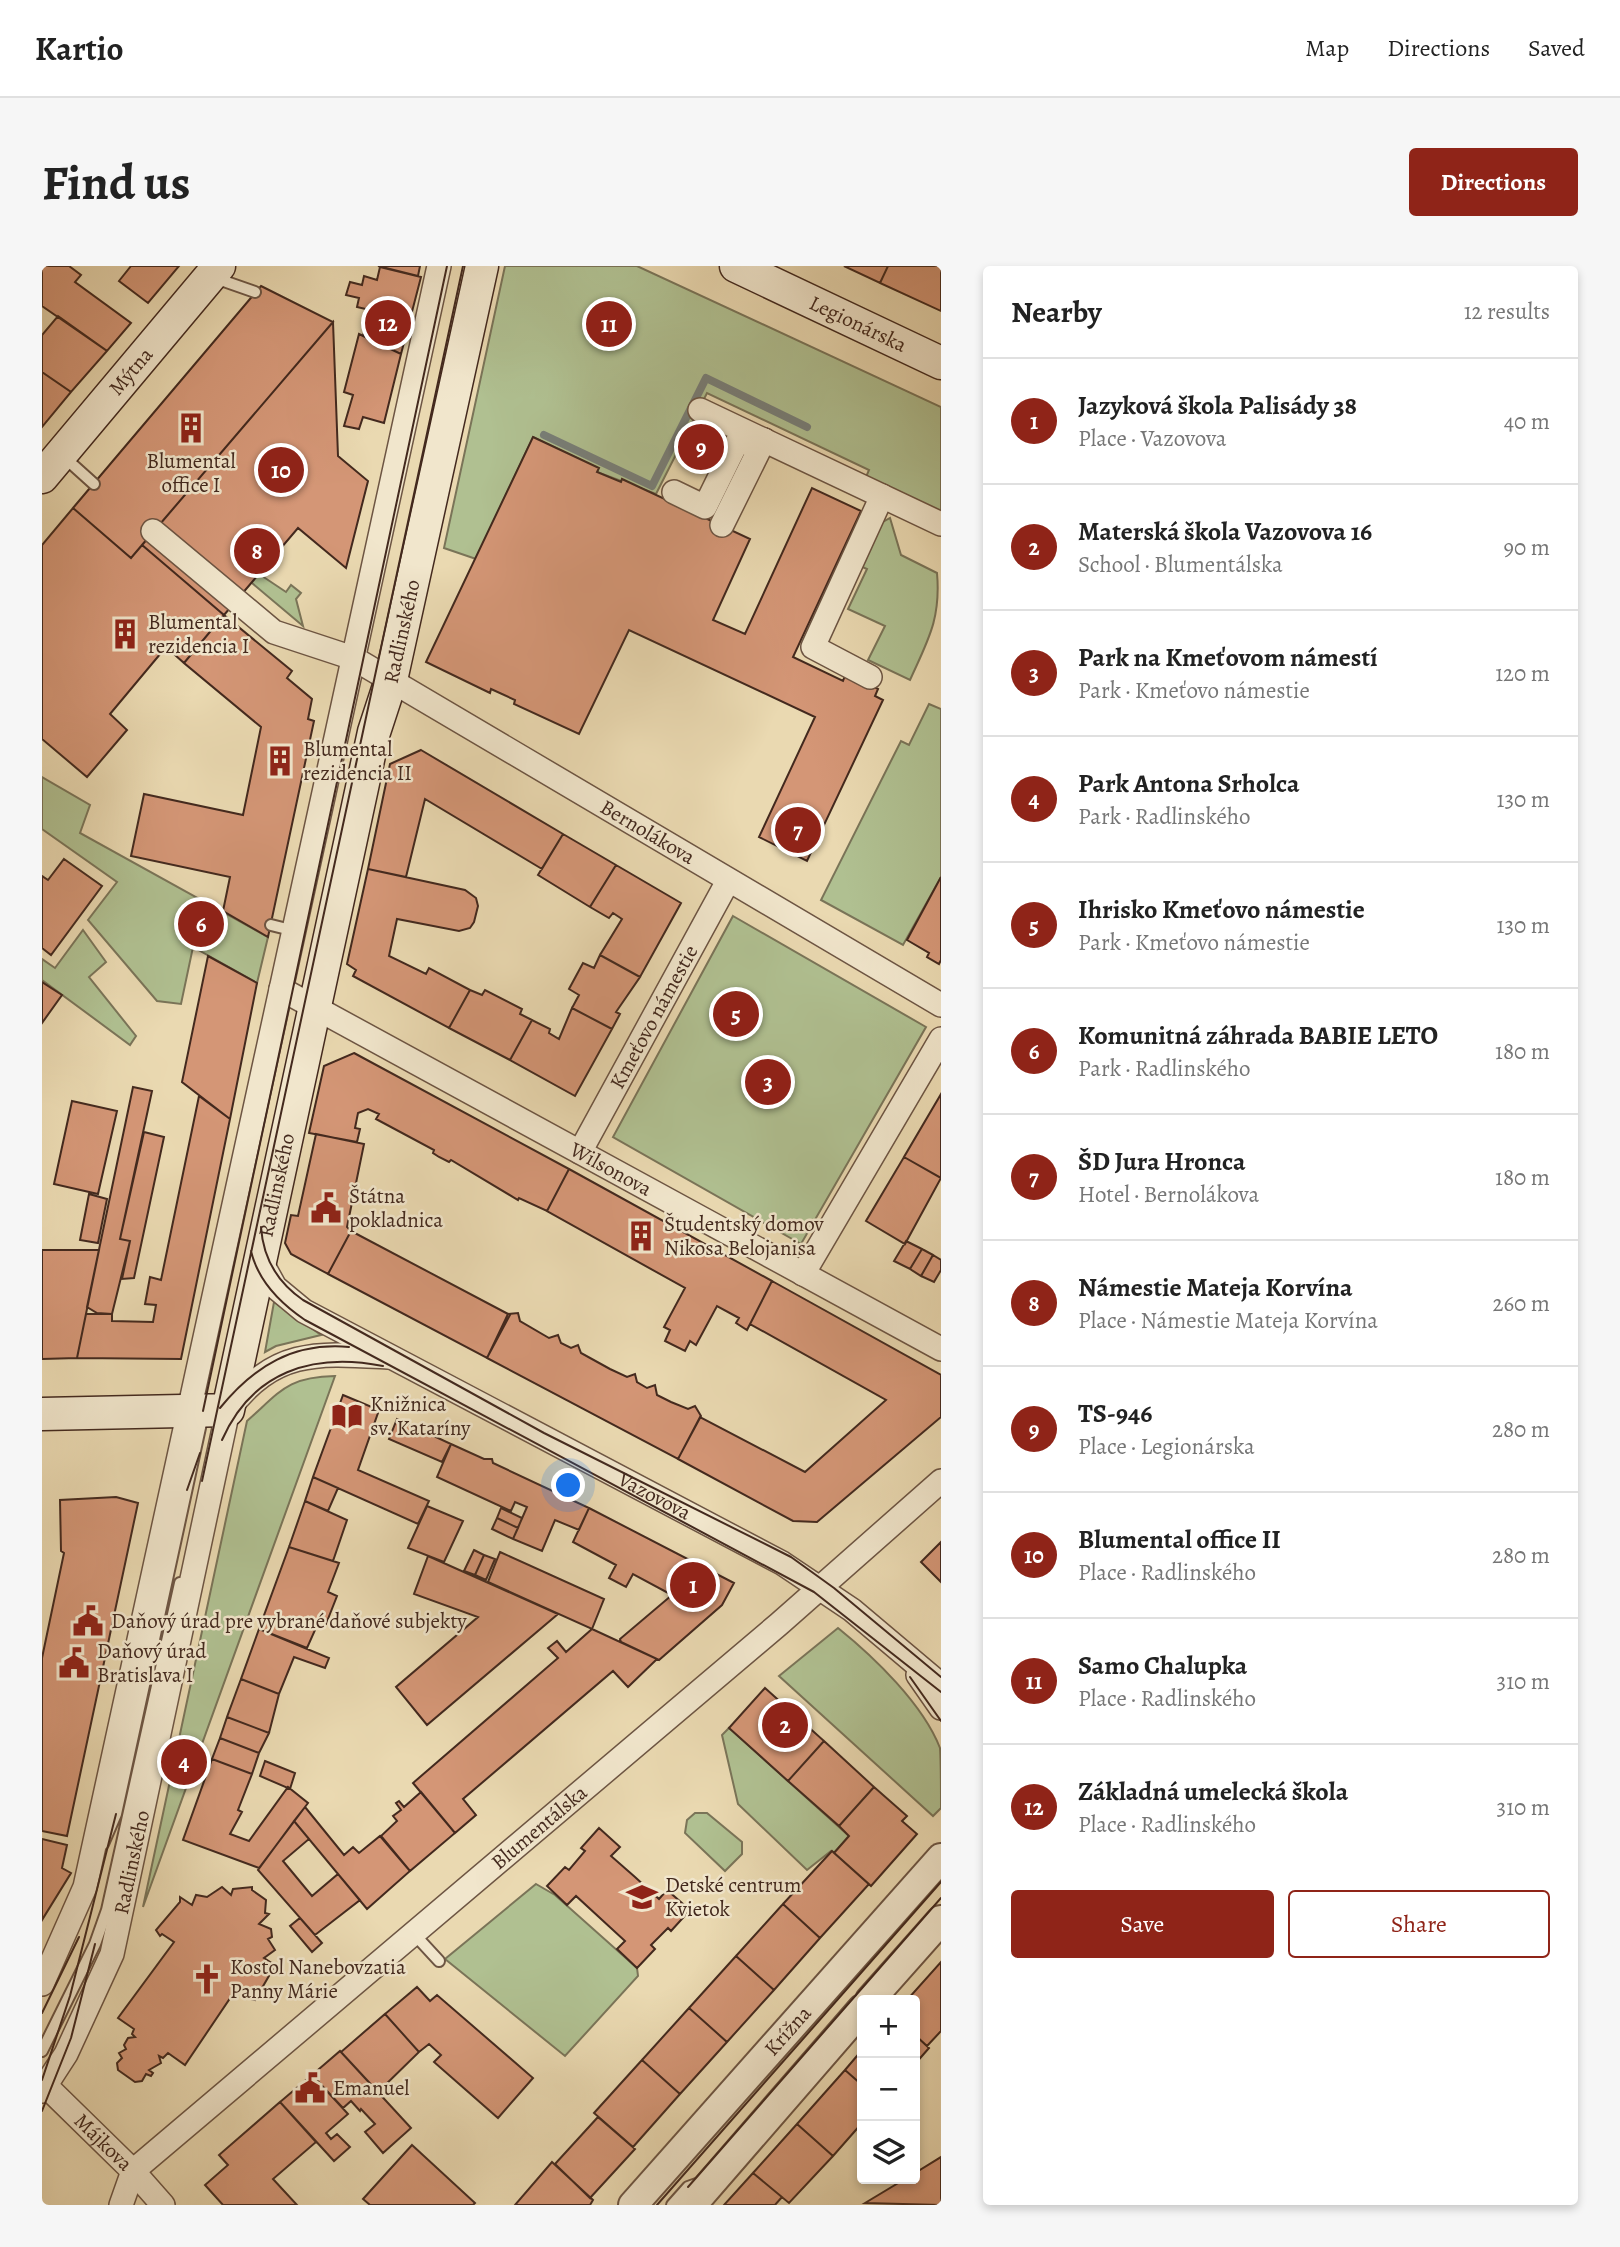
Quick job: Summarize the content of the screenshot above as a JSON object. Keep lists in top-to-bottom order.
{
  "streets": {
    "main road": ["Legionárska", "Mýtna", "Radlinského"],
    "street": [
      "Bernolákova",
      "Kmeťovo námestie",
      "Wilsonova",
      "Vazovova",
      "Blumentálska",
      "Krížna",
      "Májkova"
    ]
  },
  "crossings": [
    ["Radlinského", "Bernolákova"],
    ["Radlinského", "Wilsonova"],
    ["Radlinského", "Vazovova"],
    ["Radlinského", "Májkova"],
    ["Bernolákova", "Kmeťovo námestie"],
    ["Kmeťovo námestie", "Wilsonova"],
    ["Vazovova", "Blumentálska"],
    ["Blumentálska", "Májkova"]
  ],
  "places": {
    "building": [
      "Blumental office I",
      "Blumental rezidencia I",
      "Blumental rezidencia II",
      "Študentský domov Nikosa Belojanisa"
    ],
    "public building": [
      "Štátna pokladnica",
      "Daňový úrad pre vybrané daňové subjekty",
      "Daňový úrad Bratislava I",
      "Emanuel"
    ],
    "library": ["Knižnica sv. Kataríny"],
    "school or university": ["Detské centrum Kvietok"],
    "church": ["Kostol Nanebovzatia Panny Márie"]
  },
  "page": {
    "header": "Kartio",
    "nav": ["Map", "Directions", "Saved"],
    "buttons": [
      "Directions",
      ["Save", "Share"]
    ],
    "title": "Find us",
    "heading": ["Nearby", "12 results"],
    "pins": [
      "12",
      "11",
      "9",
      "10",
      "8",
      "7",
      "6",
      "5",
      "3",
      "1",
      "2",
      "4"
    ],
    "list": [
      {
        "mark": "1",
        "name": "Jazyková škola Palisády 38",
        "note": "Place · Vazovova",
        "value": "40 m"
      },
      {
        "mark": "2",
        "name": "Materská škola Vazovova 16",
        "note": "School · Blumentálska",
        "value": "90 m"
      },
      {
        "mark": "3",
        "name": "Park na Kmeťovom námestí",
        "note": "Park · Kmeťovo námestie",
        "value": "120 m"
      },
      {
        "mark": "4",
        "name": "Park Antona Srholca",
        "note": "Park · Radlinského",
        "value": "130 m"
      },
      {
        "mark": "5",
        "name": "Ihrisko Kmeťovo námestie",
        "note": "Park · Kmeťovo námestie",
        "value": "130 m"
      },
      {
        "mark": "6",
        "name": "Komunitná záhrada BABIE LETO",
        "note": "Park · Radlinského",
        "value": "180 m"
      },
      {
        "mark": "7",
        "name": "ŠD Jura Hronca",
        "note": "Hotel · Bernolákova",
        "value": "180 m"
      },
      {
        "mark": "8",
        "name": "Námestie Mateja Korvína",
        "note": "Place · Námestie Mateja Korvína",
        "value": "260 m"
      },
      {
        "mark": "9",
        "name": "TS-946",
        "note": "Place · Legionárska",
        "value": "280 m"
      },
      {
        "mark": "10",
        "name": "Blumental office II",
        "note": "Place · Radlinského",
        "value": "280 m"
      },
      {
        "mark": "11",
        "name": "Samo Chalupka",
        "note": "Place · Radlinského",
        "value": "310 m"
      },
      {
        "mark": "12",
        "name": "Základná umelecká škola",
        "note": "Place · Radlinského",
        "value": "310 m"
      }
    ],
    "map_buttons": ["+", "−"]
  }
}
